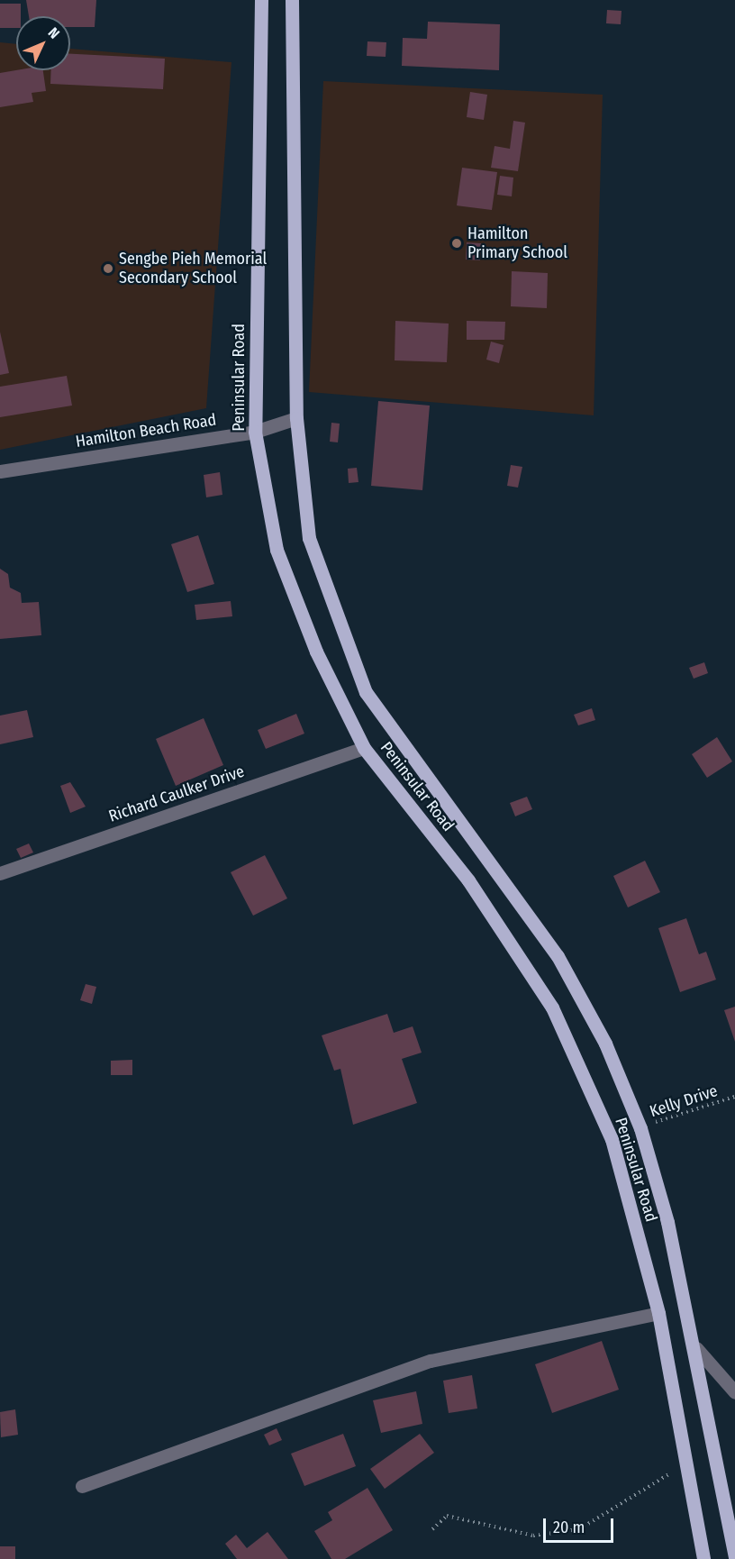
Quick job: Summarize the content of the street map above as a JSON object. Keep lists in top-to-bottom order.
{
  "streets": {
    "main road": ["Peninsular Road"],
    "street": ["Hamilton Beach Road", "Richard Caulker Drive"],
    "path": ["Kelly Drive"]
  },
  "crossings": [
    ["Peninsular Road", "Hamilton Beach Road"],
    ["Peninsular Road", "Richard Caulker Drive"],
    ["Peninsular Road", "Kelly Drive"]
  ],
  "places": ["Hamilton Primary School", "Sengbe Pieh Memorial Secondary School"],
  "scale_bar": "20 m",
  "north": "top right"
}
